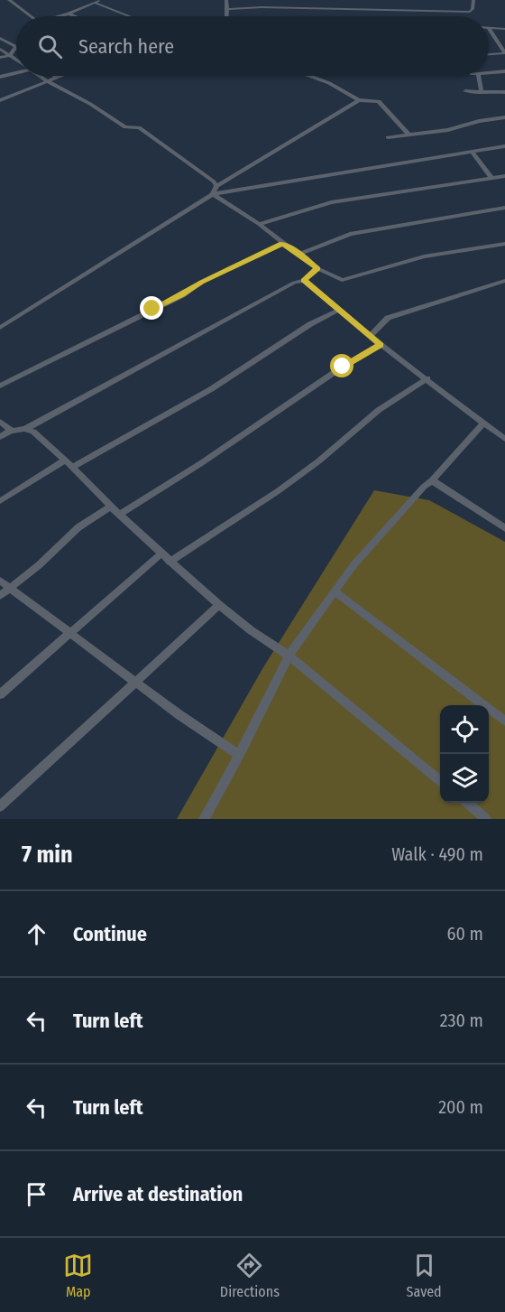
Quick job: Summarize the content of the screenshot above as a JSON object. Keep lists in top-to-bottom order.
{
  "page": {
    "search": "Search here",
    "heading": ["7 min", "Walk · 490 m"],
    "list": [
      ["Continue", "60 m"],
      ["Turn left", "230 m"],
      ["Turn left", "200 m"],
      "Arrive at destination"
    ],
    "nav": ["Map", "Directions", "Saved"]
  }
}
